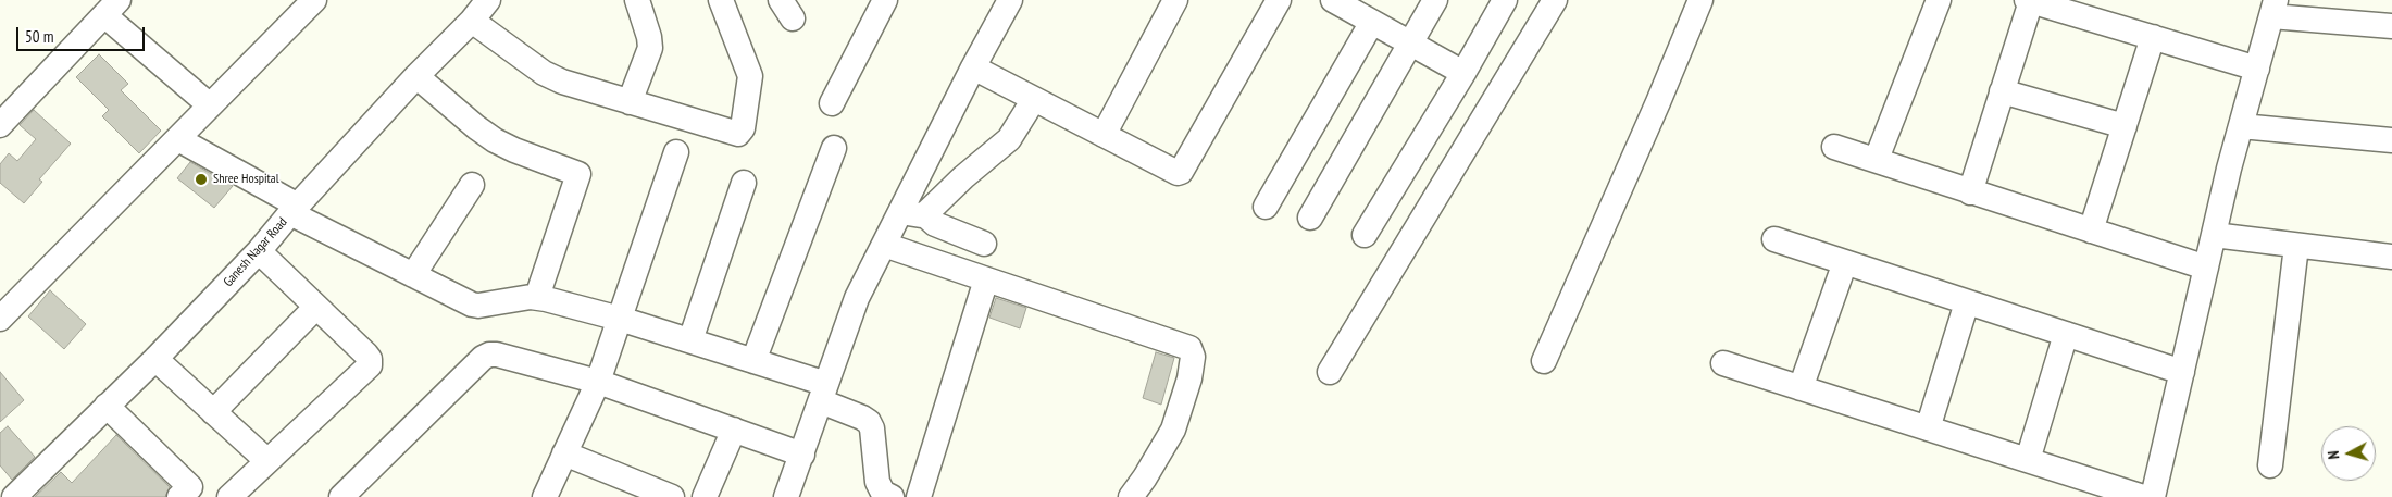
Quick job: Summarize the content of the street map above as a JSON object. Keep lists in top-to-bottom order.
{
  "streets": {
    "street": ["Ganesh Nagar Road"]
  },
  "places": ["Shree Hospital"],
  "scale_bar": "50 m",
  "north": "left"
}
